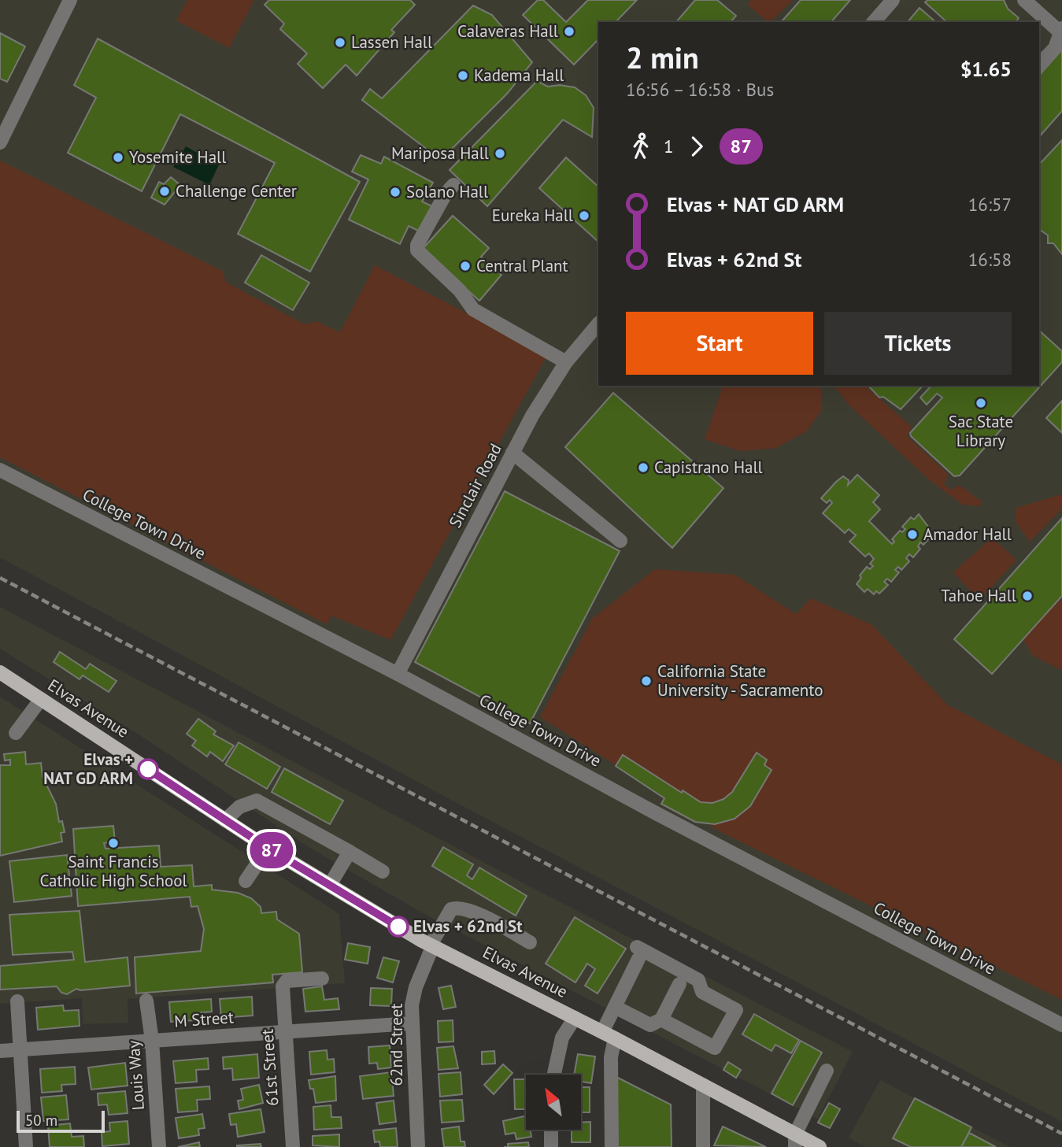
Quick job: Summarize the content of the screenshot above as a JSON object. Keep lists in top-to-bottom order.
{
  "streets": {
    "main road": ["Elvas Avenue"],
    "street": [
      "Sinclair Road",
      "College Town Drive",
      "M Street",
      "62nd Street",
      "61st Street",
      "Louis Way"
    ]
  },
  "crossings": [
    ["Sinclair Road", "College Town Drive"],
    ["Elvas Avenue", "62nd Street"],
    ["M Street", "62nd Street"],
    ["M Street", "61st Street"],
    ["M Street", "Louis Way"]
  ],
  "places": [
    "Calaveras Hall",
    "Lassen Hall",
    "Kadema Hall",
    "Mariposa Hall",
    "Yosemite Hall",
    "Challenge Center",
    "Solano Hall",
    "Eureka Hall",
    "Central Plant",
    "Sac State Library",
    "Capistrano Hall",
    "Amador Hall",
    "Tahoe Hall",
    "California State University - Sacramento",
    "Elvas + NAT GD ARM",
    "Saint Francis Catholic High School",
    "Elvas + 62nd St"
  ],
  "lines": ["bus line 87"],
  "scale_bar": "50 m",
  "north": "top left",
  "page": {
    "on_map": "87",
    "heading": ["2 min", "16:56 – 16:58 · Bus", "$1.65"],
    "legs": ["1", "87"],
    "list": [
      {
        "name": "Elvas + NAT GD ARM",
        "value": "16:57"
      },
      {
        "name": "Elvas + 62nd St",
        "value": "16:58"
      }
    ],
    "buttons": ["Start", "Tickets"],
    "scale": "50 m"
  }
}
